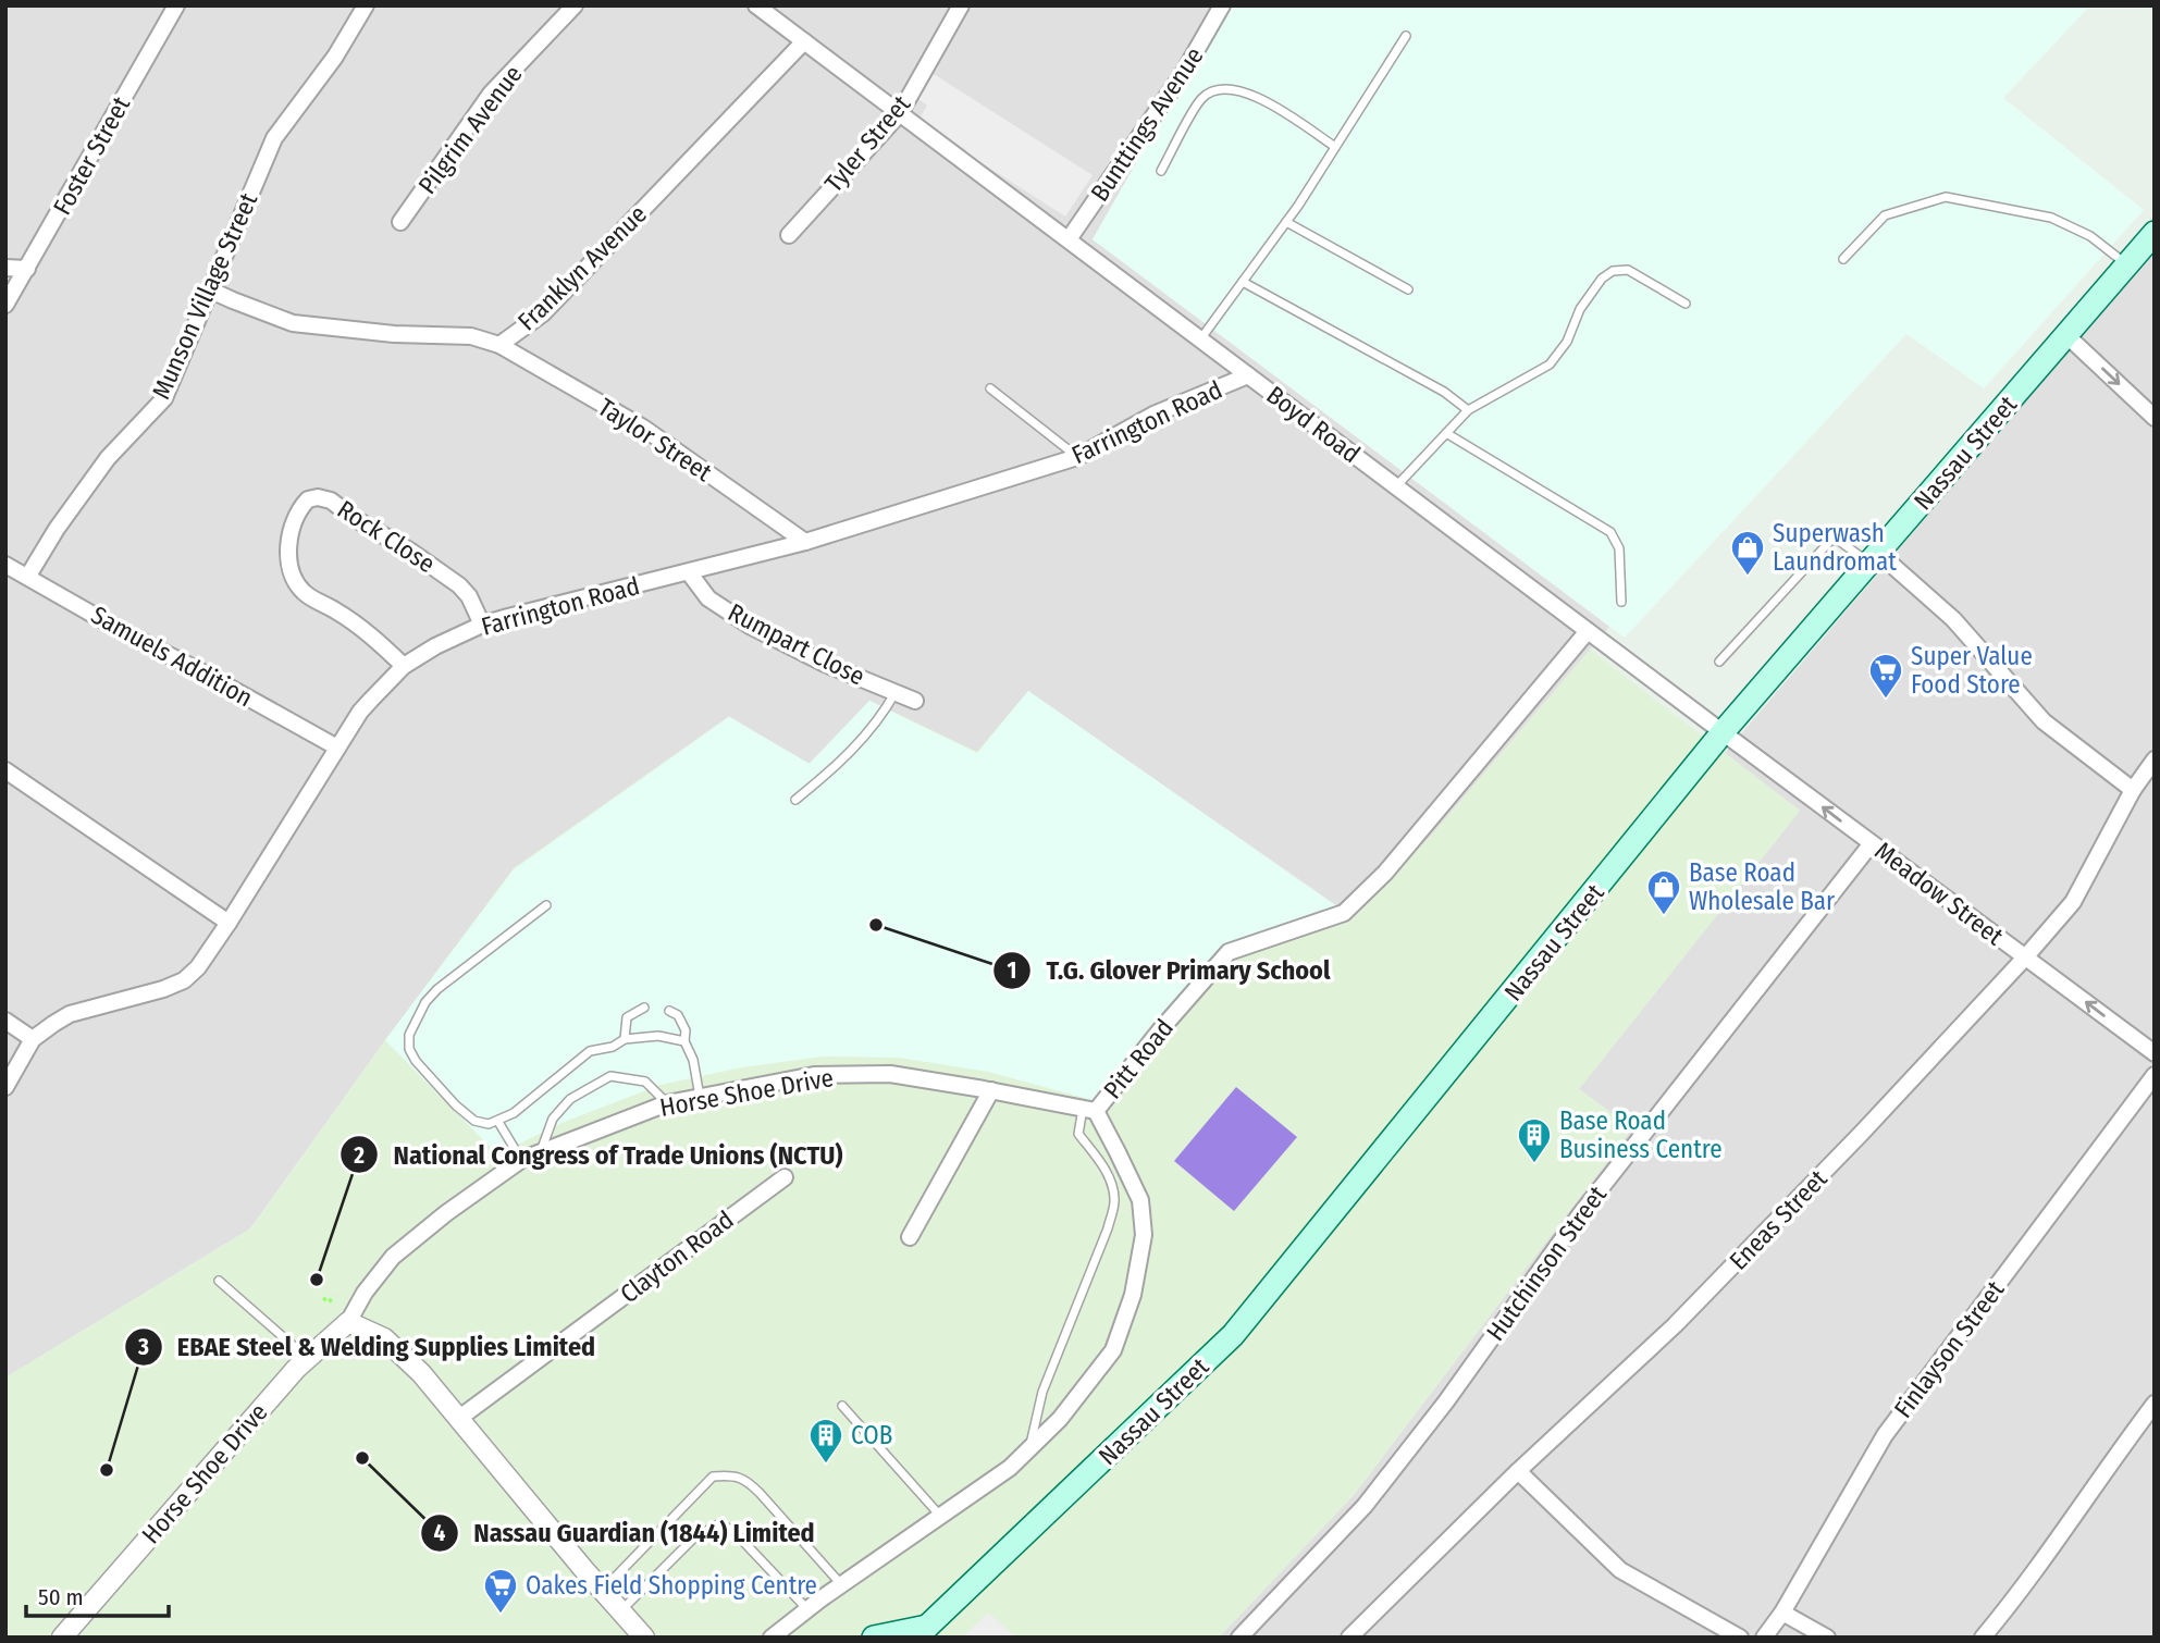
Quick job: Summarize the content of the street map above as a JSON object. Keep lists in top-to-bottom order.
{
  "streets": {
    "main road": ["Nassau Street"],
    "street": [
      "Bunttings Avenue",
      "Pilgrim Avenue",
      "Tyler Street",
      "Foster Street",
      "Franklyn Avenue",
      "Munson Village Street",
      "Farrington Road",
      "Boyd Road",
      "Taylor Street",
      "Rock Close",
      "Rumpart Close",
      "Samuels Addition",
      "Meadow Street",
      "Pitt Road",
      "Horse Shoe Drive",
      "Eneas Street",
      "Clayton Road",
      "Hutchinson Street",
      "Finlayson Street"
    ]
  },
  "crossings": [
    ["Bunttings Avenue", "Boyd Road"],
    ["Tyler Street", "Boyd Road"],
    ["Franklyn Avenue", "Munson Village Street"],
    ["Franklyn Avenue", "Boyd Road"],
    ["Franklyn Avenue", "Taylor Street"],
    ["Munson Village Street", "Samuels Addition"],
    ["Farrington Road", "Boyd Road"],
    ["Farrington Road", "Taylor Street"],
    ["Farrington Road", "Rock Close"],
    ["Farrington Road", "Rumpart Close"],
    ["Farrington Road", "Samuels Addition"],
    ["Boyd Road", "Nassau Street"],
    ["Boyd Road", "Meadow Street"],
    ["Boyd Road", "Pitt Road"],
    ["Nassau Street", "Meadow Street"],
    ["Meadow Street", "Eneas Street"],
    ["Meadow Street", "Hutchinson Street"],
    ["Pitt Road", "Horse Shoe Drive"]
  ],
  "one_way": ["Meadow Street"],
  "places": {
    "shop": ["Superwash Laundromat", "Base Road Wholesale Bar"],
    "supermarket": ["Super Value Food Store", "Oakes Field Shopping Centre"],
    "other": [
      "T.G. Glover Primary School",
      "National Congress of Trade Unions (NCTU)",
      "Nassau Guardian (1844) Limited",
      "EBAE Steel & Welding Supplies Limited"
    ],
    "building": ["Base Road Business Centre", "COB"]
  },
  "scale_bar": "50 m"
}
